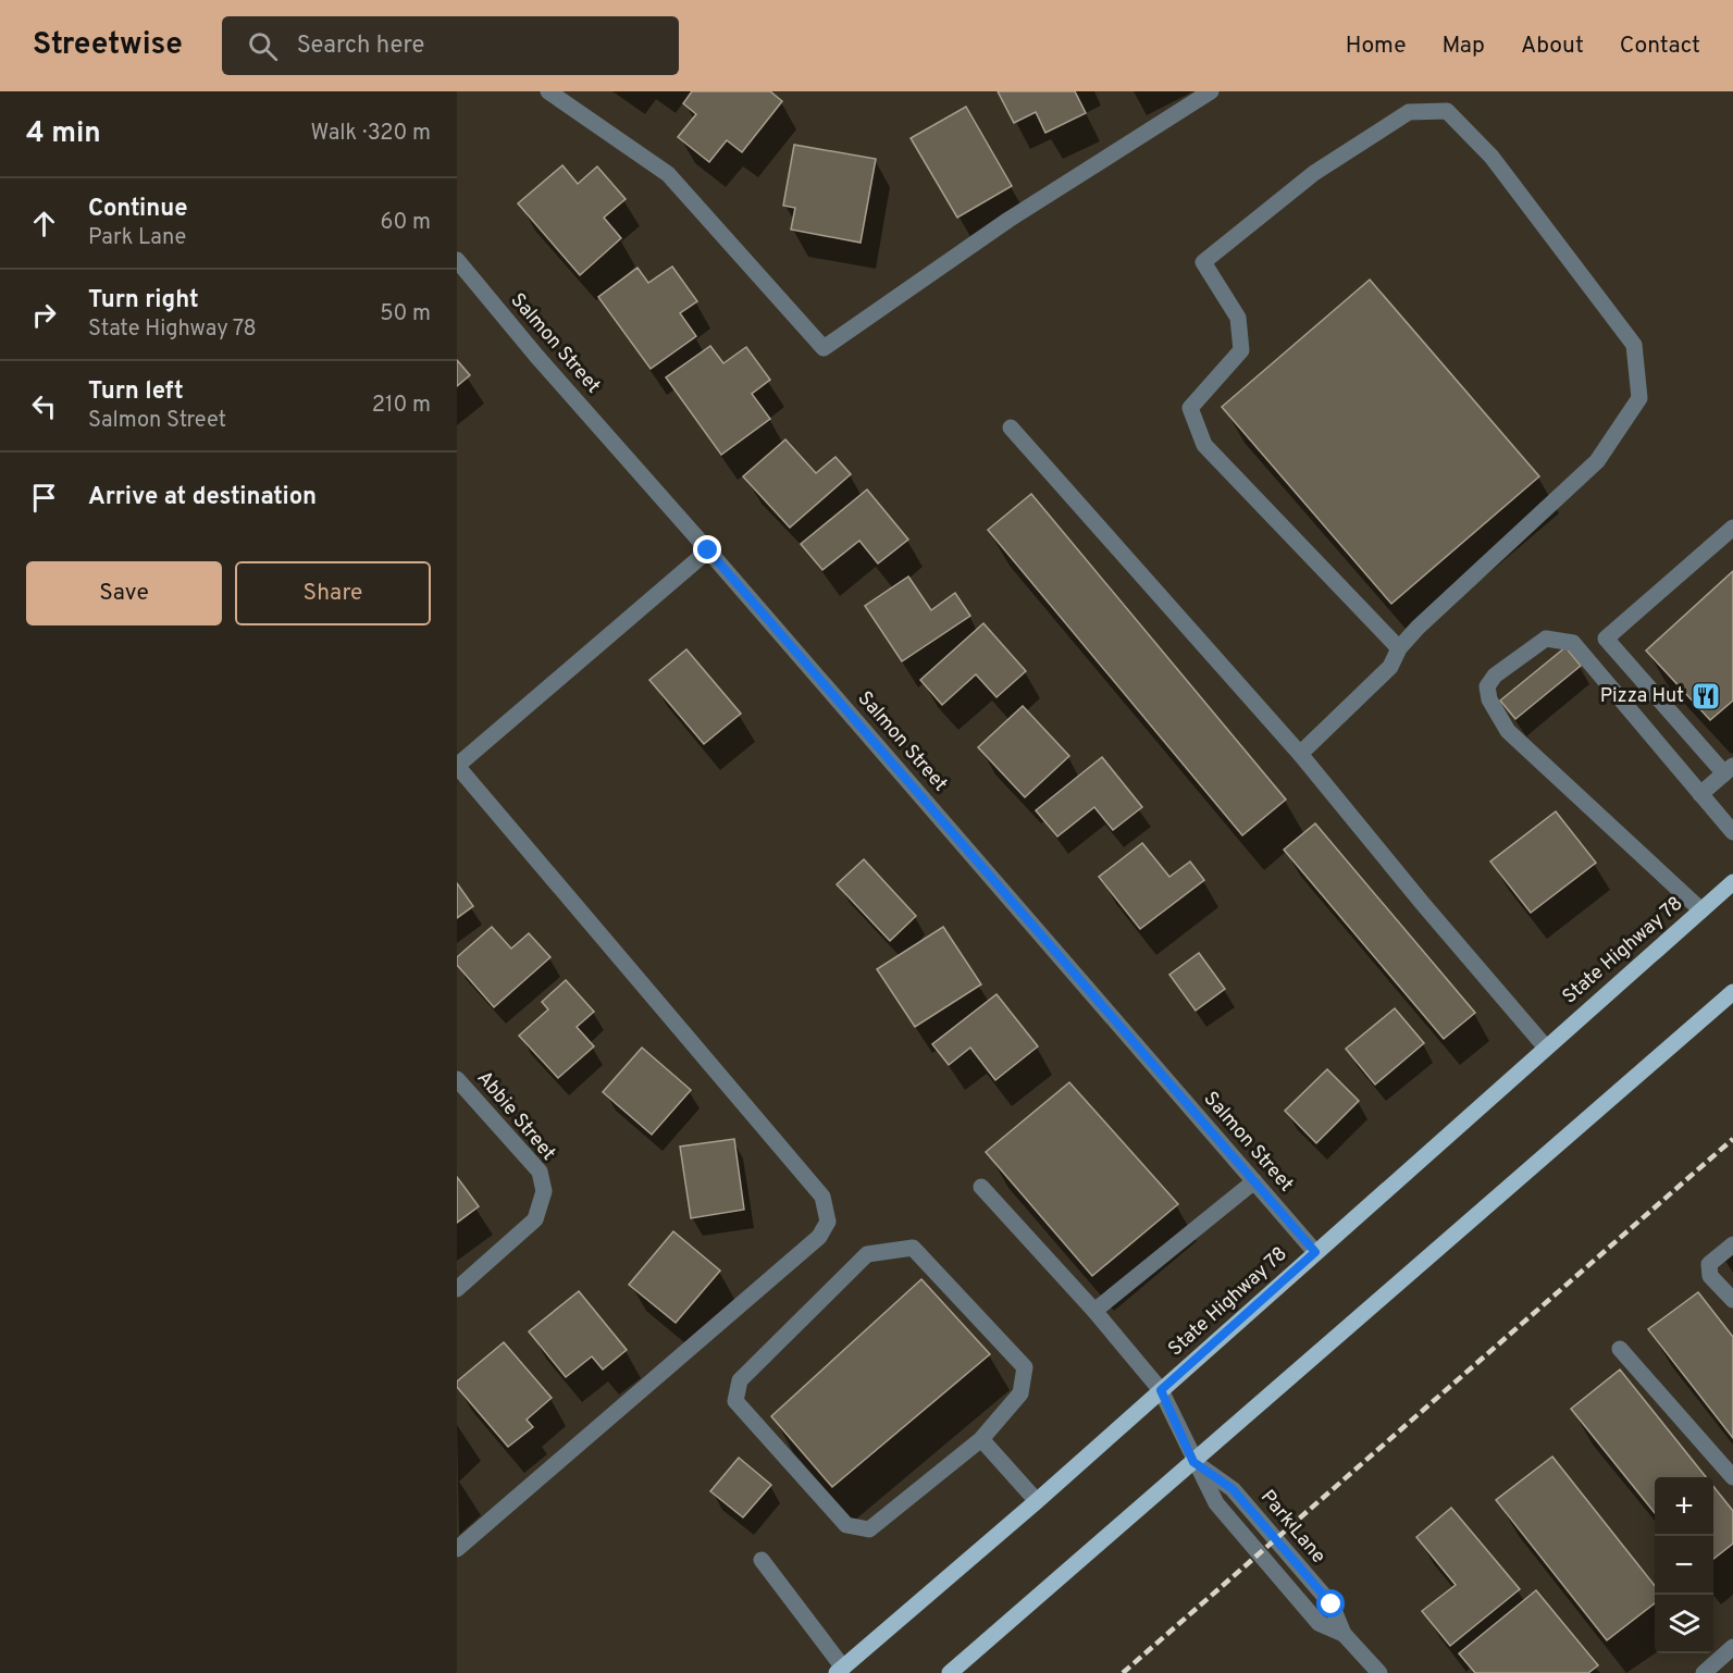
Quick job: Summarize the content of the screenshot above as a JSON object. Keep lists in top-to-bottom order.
{
  "streets": {
    "main road": ["State Highway 78"],
    "street": ["Salmon Street", "Abbie Street"]
  },
  "crossings": [
    ["Salmon Street", "State Highway 78"]
  ],
  "places": {
    "restaurant": ["Pizza Hut"]
  },
  "page": {
    "header": "Streetwise",
    "search": "Search here",
    "nav": [
      "Home",
      "Map",
      "About",
      "Contact"
    ],
    "heading": ["4 min", "Walk · 320 m"],
    "list": [
      ["Continue", "Park Lane", "60 m"],
      ["Turn right", "State Highway 78", "50 m"],
      ["Turn left", "Salmon Street", "210 m"],
      "Arrive at destination"
    ],
    "buttons": ["Save", "Share"],
    "map_buttons": ["+", "−"]
  }
}
